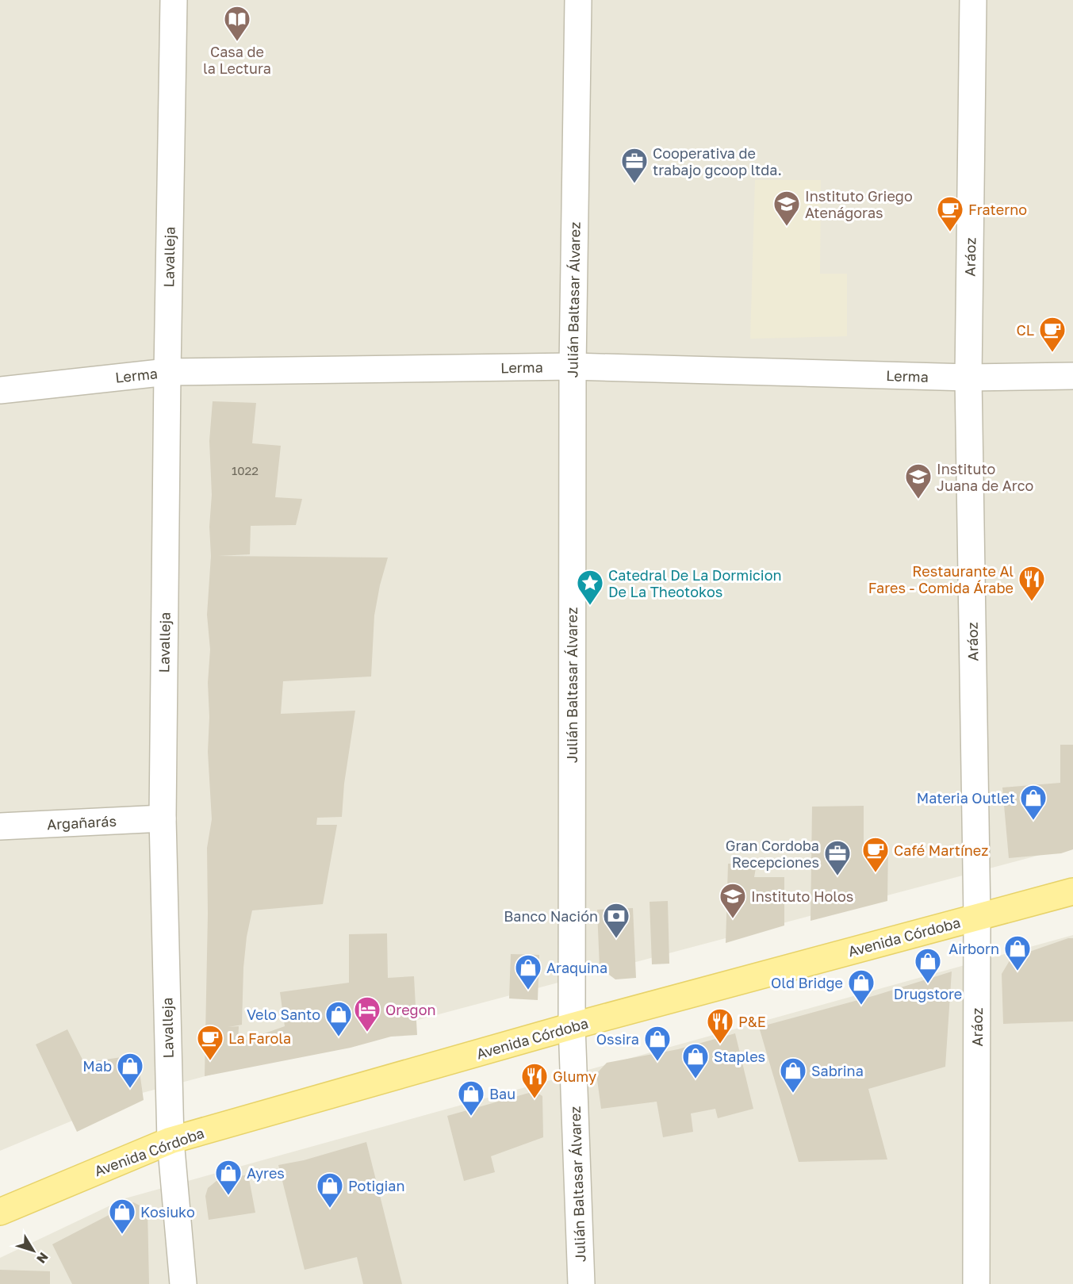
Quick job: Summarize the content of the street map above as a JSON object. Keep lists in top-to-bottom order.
{
  "streets": {
    "main road": ["Avenida Córdoba"],
    "street": [
      "Lavalleja",
      "Aráoz",
      "Julián Baltasar Álvarez",
      "Lerma",
      "Argañarás"
    ]
  },
  "crossings": [
    ["Lavalleja", "Lerma"],
    ["Lavalleja", "Argañarás"],
    ["Lavalleja", "Avenida Córdoba"],
    ["Aráoz", "Lerma"],
    ["Aráoz", "Avenida Córdoba"],
    ["Julián Baltasar Álvarez", "Lerma"],
    ["Julián Baltasar Álvarez", "Avenida Córdoba"]
  ],
  "places": {
    "library": ["Casa de la Lectura"],
    "office": ["Cooperativa de trabajo gcoop ltda.", "Gran Cordoba Recepciones"],
    "school or university": ["Instituto Griego Atenágoras", "Instituto Juana de Arco", "Instituto Holos"],
    "cafe": [
      "Fraterno",
      "CL",
      "Café Martínez",
      "La Farola"
    ],
    "restaurant": ["Restaurante Al Fares - Comida Árabe", "P&E", "Glumy"],
    "place": ["Catedral De La Dormicion De La Theotokos"],
    "shop": [
      "Materia Outlet",
      "Airborn",
      "Drugstore",
      "Araquina",
      "Old Bridge",
      "Velo Santo",
      "Ossira",
      "Staples",
      "Mab",
      "Sabrina",
      "Bau",
      "Ayres",
      "Potigian",
      "Kosiuko"
    ],
    "bank": ["Banco Nación"],
    "hotel": ["Oregon"]
  },
  "house_numbers": ["1022"],
  "north": "bottom right"
}
